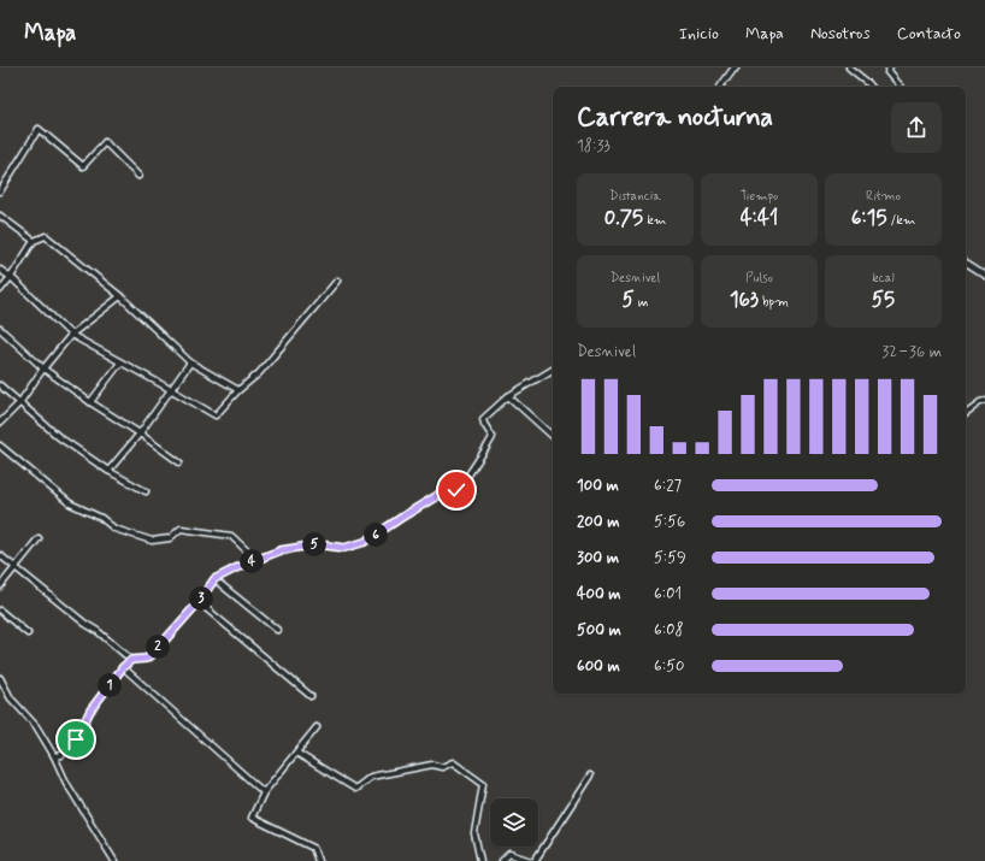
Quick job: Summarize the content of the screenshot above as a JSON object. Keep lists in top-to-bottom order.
{
  "page": {
    "header": "Mapa",
    "nav": [
      "Inicio",
      "Mapa",
      "Nosotros",
      "Contacto"
    ],
    "heading": ["Carrera nocturna", "18:33"],
    "stats": [
      ["Distancia", "0.75 km"],
      ["Tiempo", "4:41"],
      ["Ritmo", "6:15 /km"],
      ["Desnivel", "5 m"],
      ["Pulso", "163 bpm"],
      ["kcal", "55"]
    ],
    "chart": ["Desnivel", "32–36 m"],
    "list": [
      {
        "name": "100 m",
        "note": "6:27"
      },
      {
        "name": "200 m",
        "note": "5:56"
      },
      {
        "name": "300 m",
        "note": "5:59"
      },
      {
        "name": "400 m",
        "note": "6:01"
      },
      {
        "name": "500 m",
        "note": "6:08"
      },
      {
        "name": "600 m",
        "note": "6:50"
      }
    ],
    "pins": [
      "6",
      "5",
      "4",
      "3",
      "2",
      "1"
    ]
  }
}
